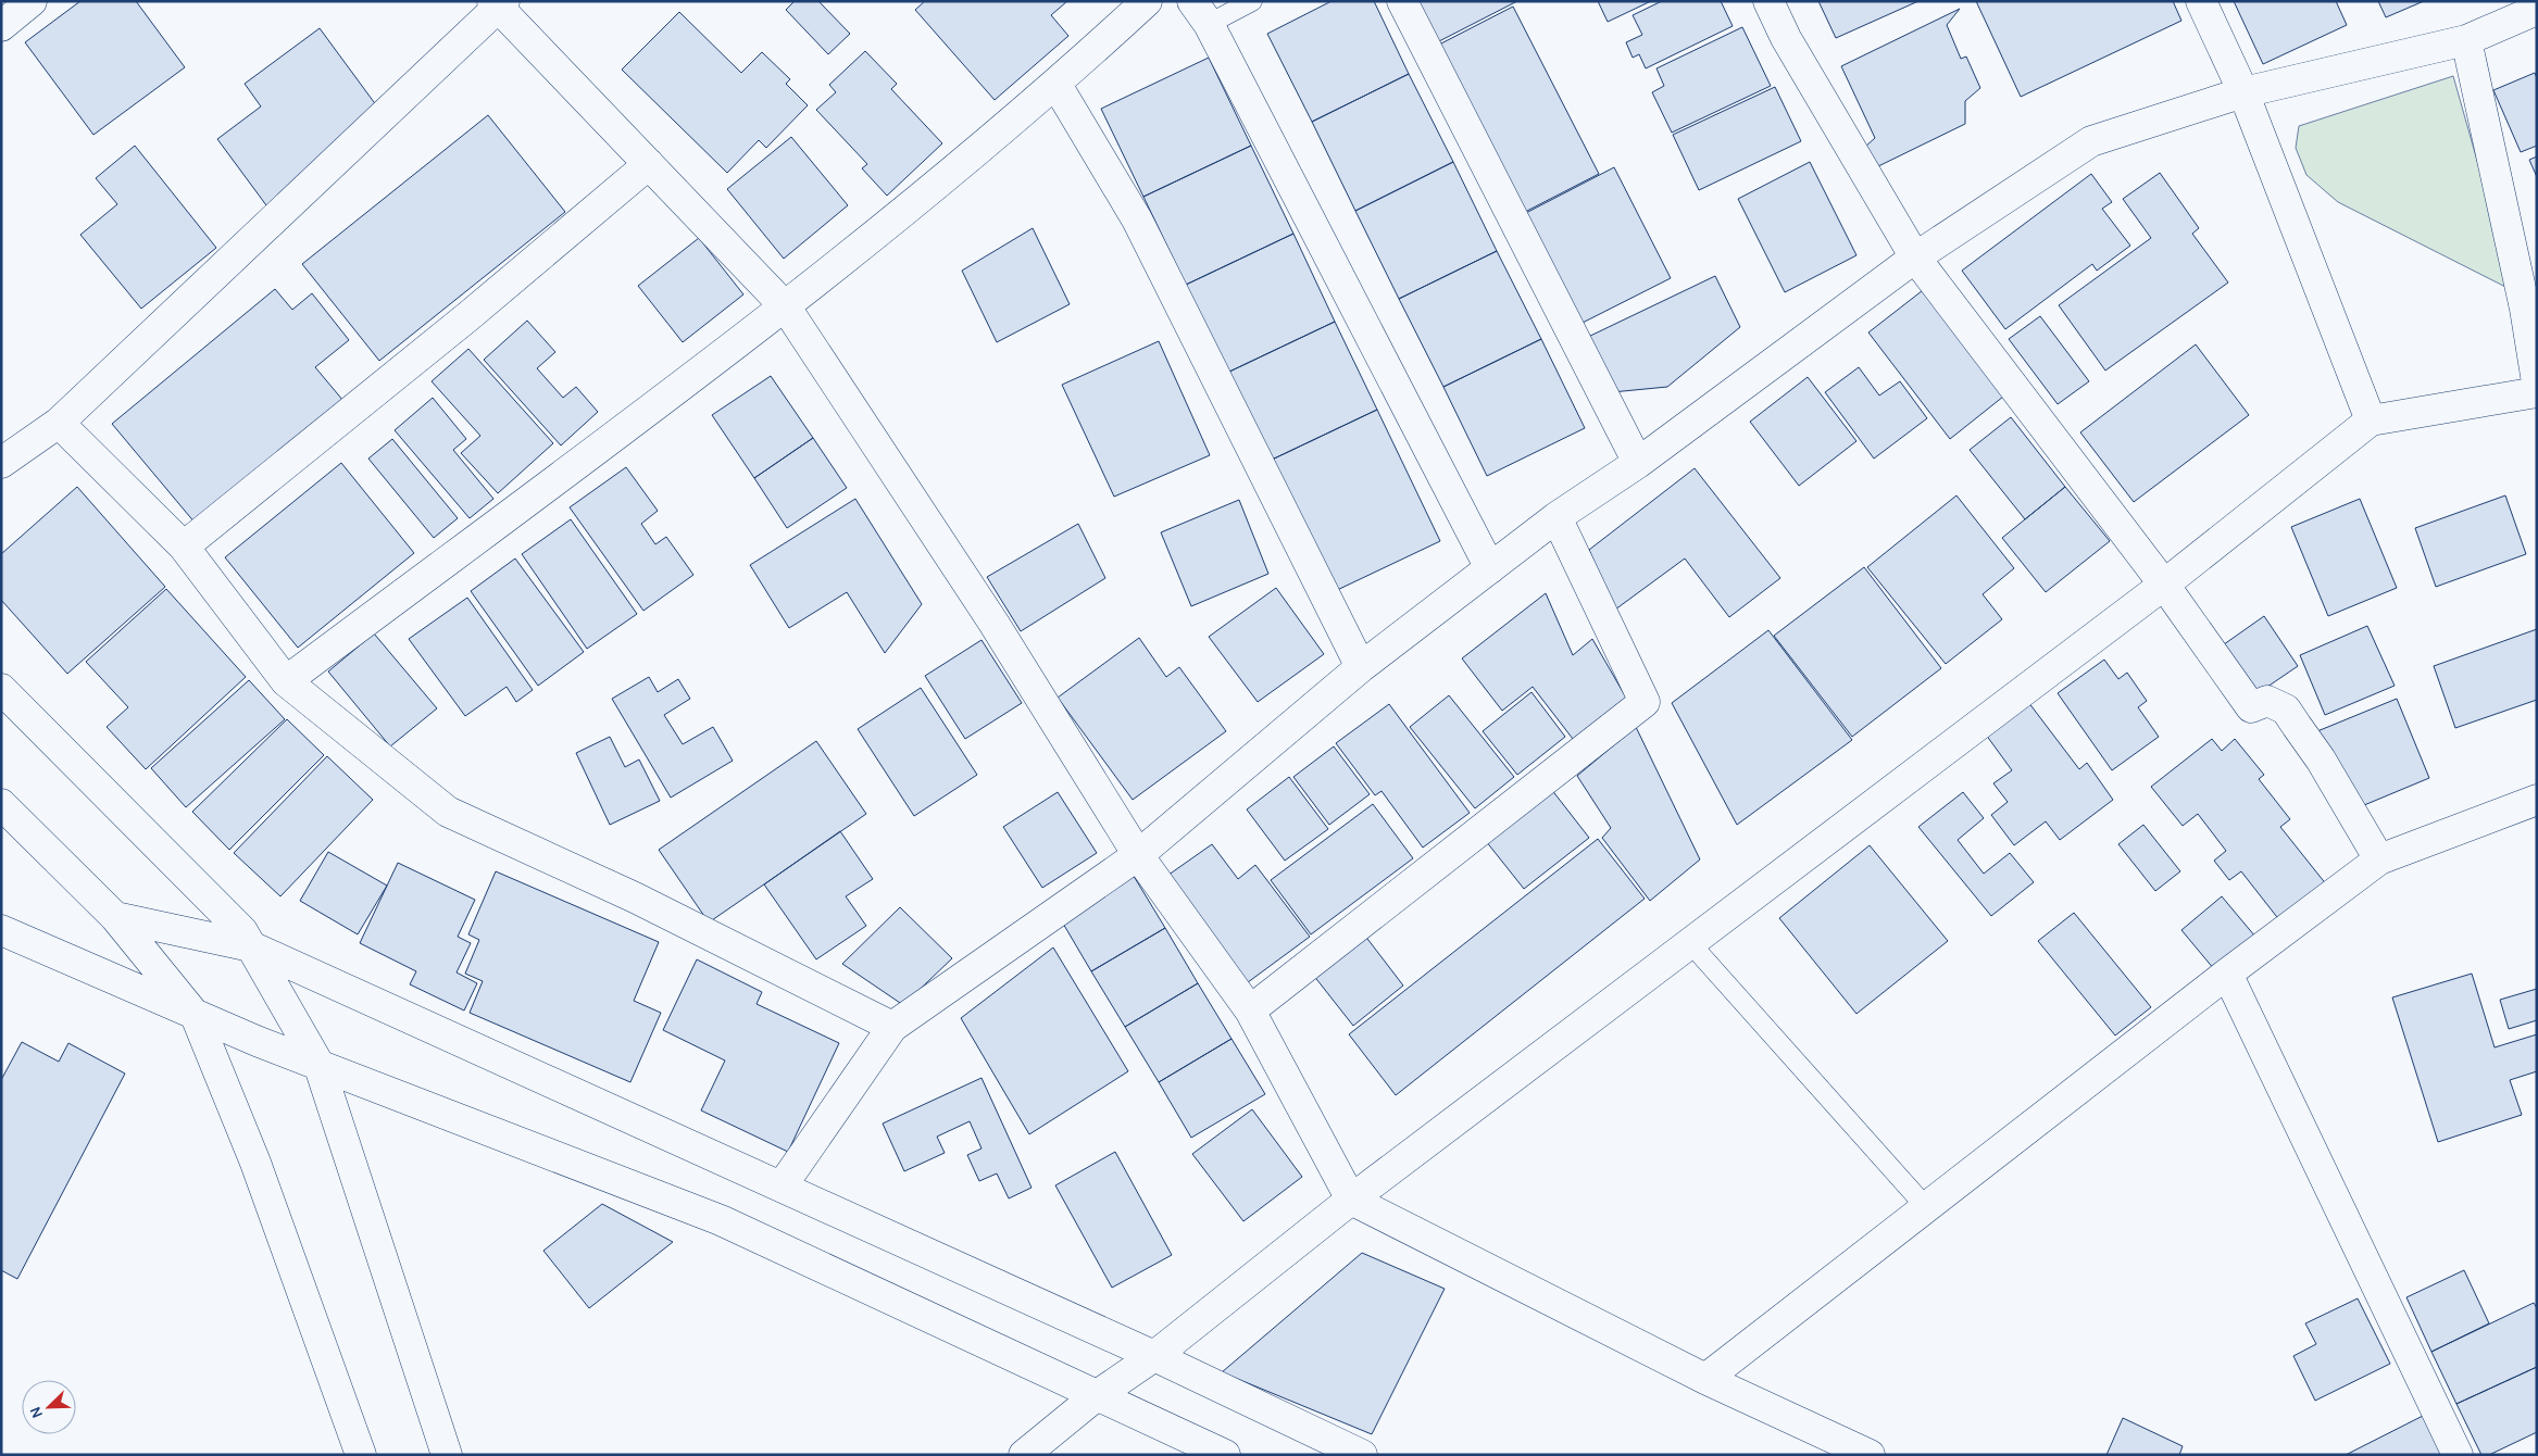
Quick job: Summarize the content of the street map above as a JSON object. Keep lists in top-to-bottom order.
{
  "north": "bottom left"
}
